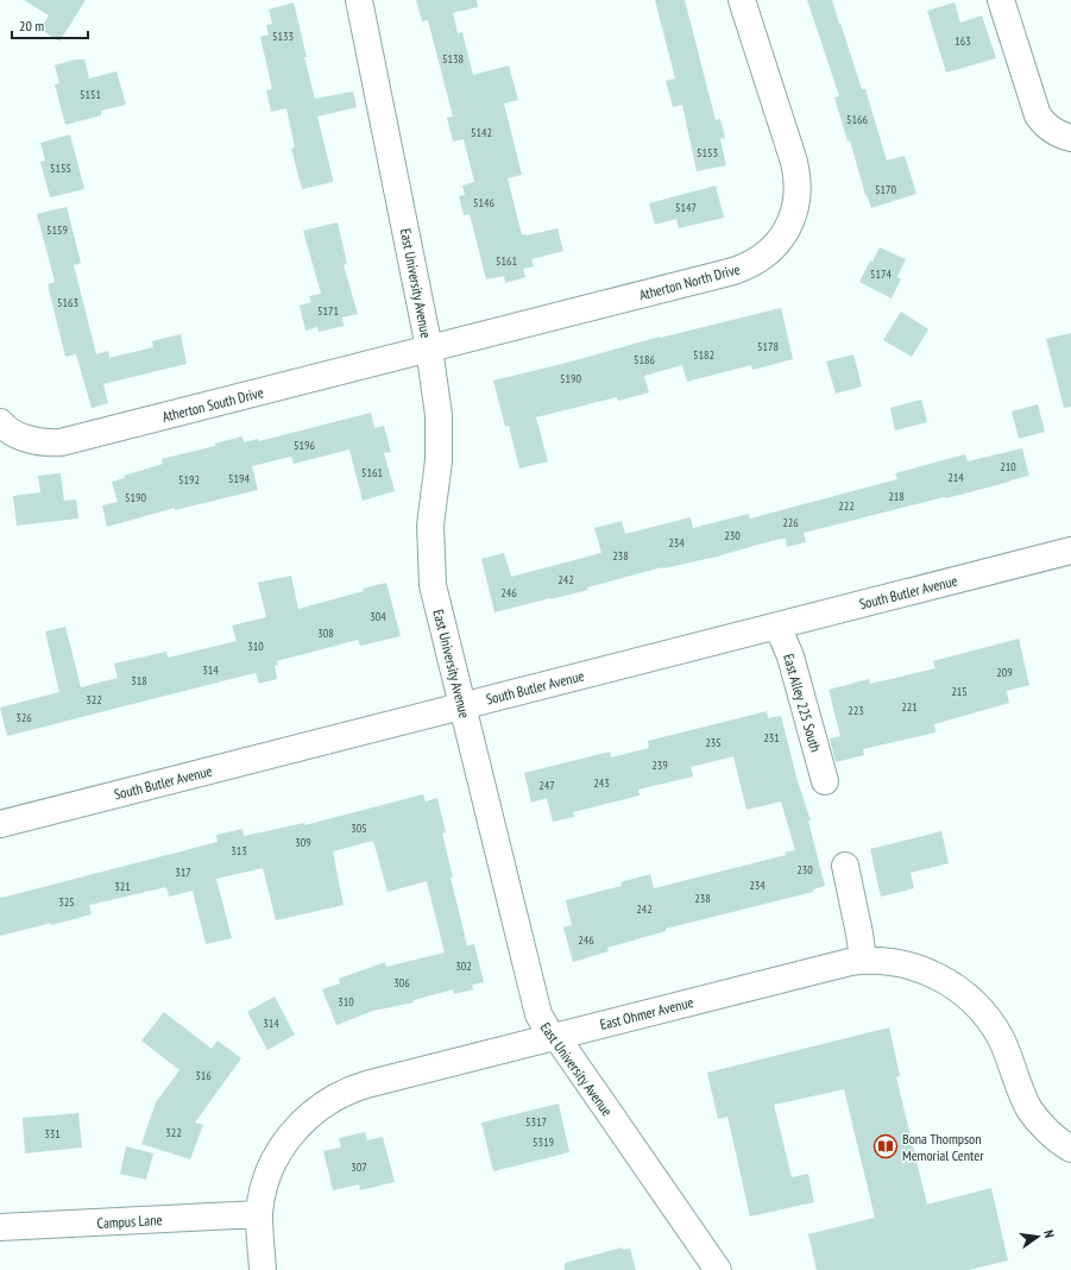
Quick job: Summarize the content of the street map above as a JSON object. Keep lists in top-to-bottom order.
{
  "streets": {
    "street": [
      "Atherton North Drive",
      "East University Avenue",
      "Atherton South Drive",
      "South Butler Avenue",
      "East Alley 225 South",
      "East Ohmer Avenue",
      "Campus Lane"
    ]
  },
  "crossings": [
    ["Atherton North Drive", "East University Avenue"],
    ["Atherton North Drive", "Atherton South Drive"],
    ["East University Avenue", "Atherton South Drive"],
    ["East University Avenue", "South Butler Avenue"],
    ["East University Avenue", "East Ohmer Avenue"],
    ["South Butler Avenue", "East Alley 225 South"],
    ["East Ohmer Avenue", "Campus Lane"]
  ],
  "places": {
    "library": ["Bona Thompson Memorial Center"]
  },
  "house_numbers": [
    "5133",
    "163",
    "5138",
    "5151",
    "5166",
    "5142",
    "5153",
    "5155",
    "5170",
    "5146",
    "5147",
    "5159",
    "5161",
    "5174",
    "5163",
    "5171",
    "5178",
    "5182",
    "5186",
    "5190",
    "5196",
    "210",
    "5161",
    "214",
    "5194",
    "5192",
    "218",
    "5190",
    "222",
    "226",
    "230",
    "234",
    "238",
    "242",
    "246",
    "304",
    "308",
    "310",
    "314",
    "209",
    "318",
    "215",
    "322",
    "221",
    "223",
    "326",
    "231",
    "235",
    "239",
    "243",
    "247",
    "305",
    "309",
    "313",
    "230",
    "317",
    "234",
    "321",
    "238",
    "325",
    "242",
    "246",
    "302",
    "306",
    "310",
    "314",
    "316",
    "5317",
    "322",
    "331",
    "5319",
    "307"
  ],
  "scale_bar": "20 m",
  "north": "right"
}
